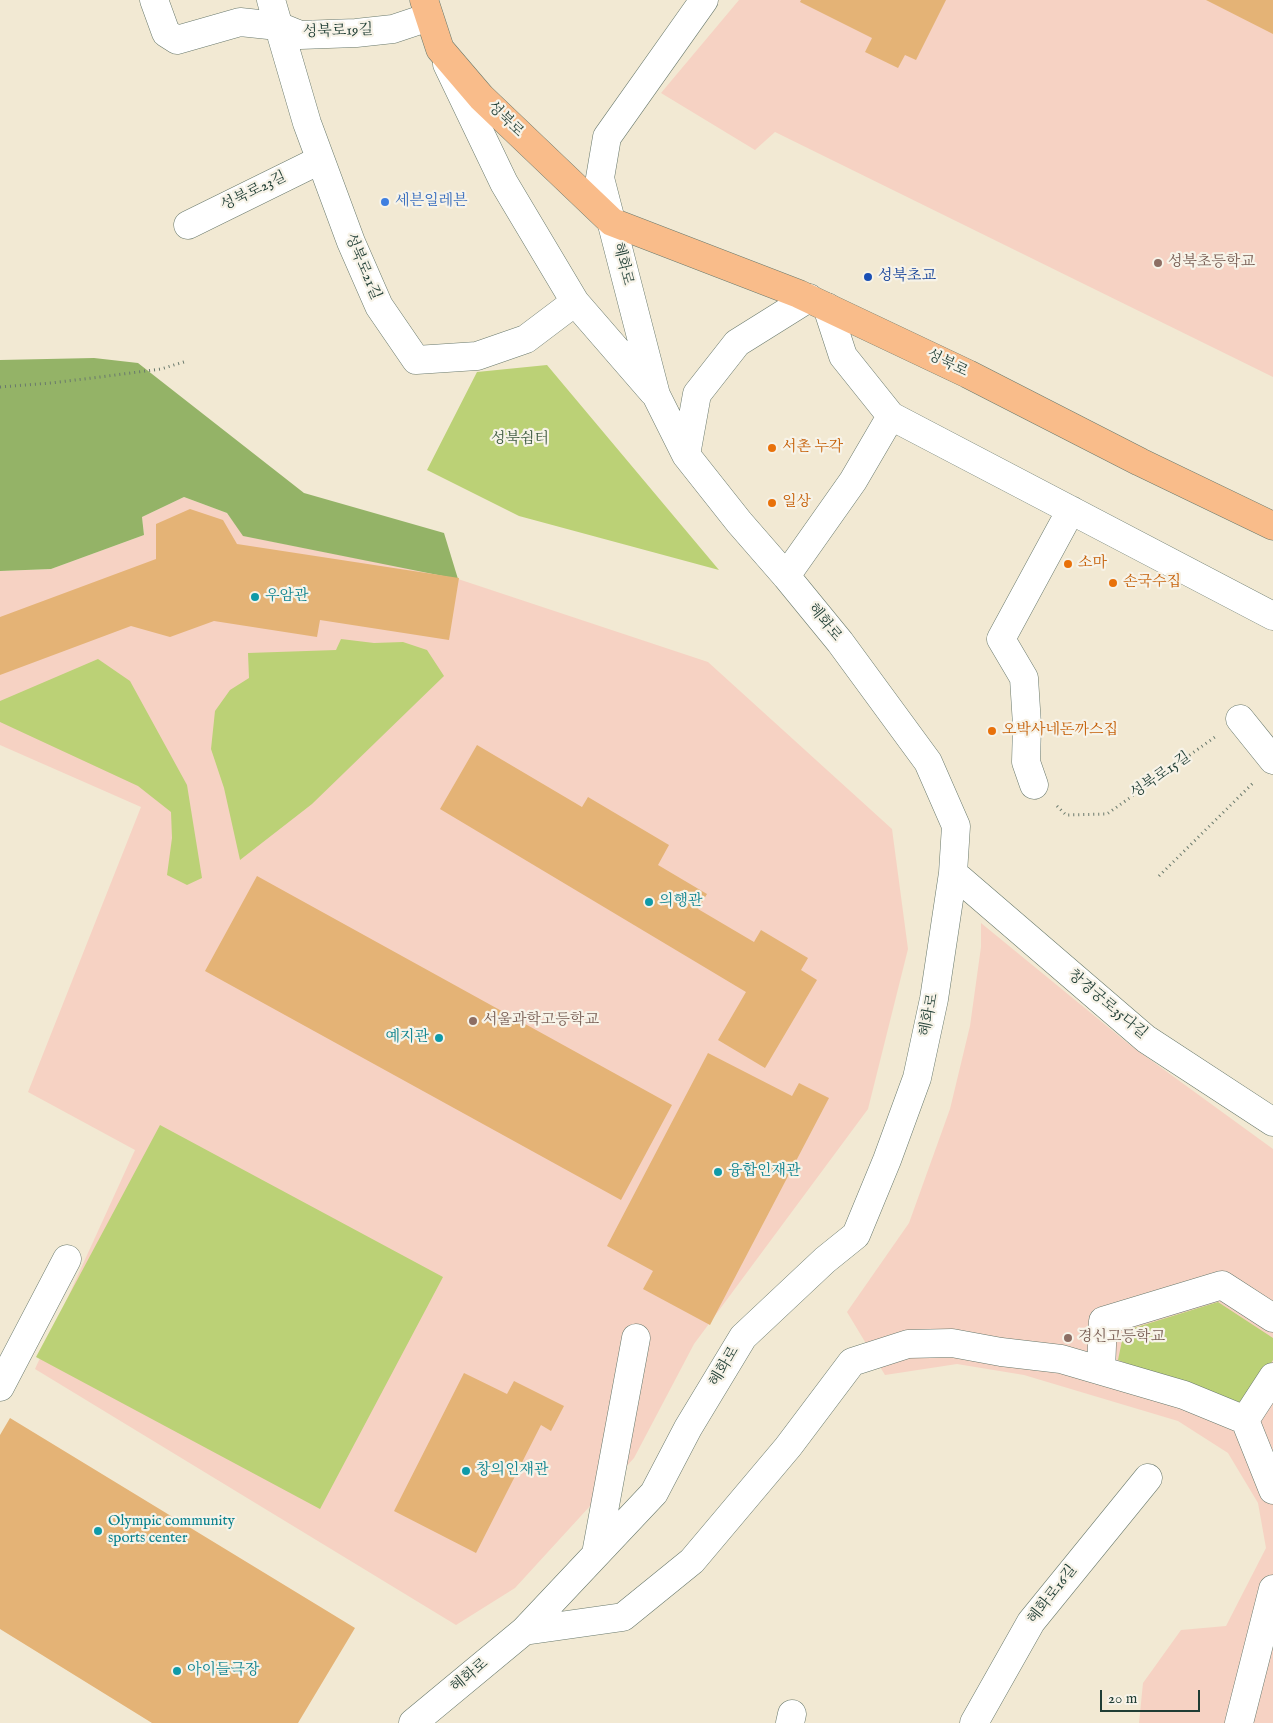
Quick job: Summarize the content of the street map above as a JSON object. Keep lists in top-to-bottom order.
{
  "streets": {
    "main road": ["성북로"],
    "street": [
      "성북로19길",
      "성북로23길",
      "혜화로",
      "성북로21길",
      "창경궁로35다길",
      "혜화로16길"
    ],
    "path": ["성북로15길"]
  },
  "crossings": [
    ["성북로19길", "성북로"],
    ["성북로19길", "성북로21길"],
    ["성북로", "혜화로"],
    ["성북로23길", "성북로21길"],
    ["혜화로", "창경궁로35다길"]
  ],
  "parks": ["성북쉼터"],
  "places": [
    "세븐일레븐",
    "성북초등학교",
    "성북초교",
    "서촌 누각",
    "일상",
    "소마",
    "손국수집",
    "우암관",
    "오박사네돈까스집",
    "의행관",
    "서울과학고등학교",
    "예지관",
    "융합인재관",
    "경신고등학교",
    "창의인재관",
    "Olympic community sports center",
    "아이들극장"
  ],
  "scale_bar": "20 m"
}
